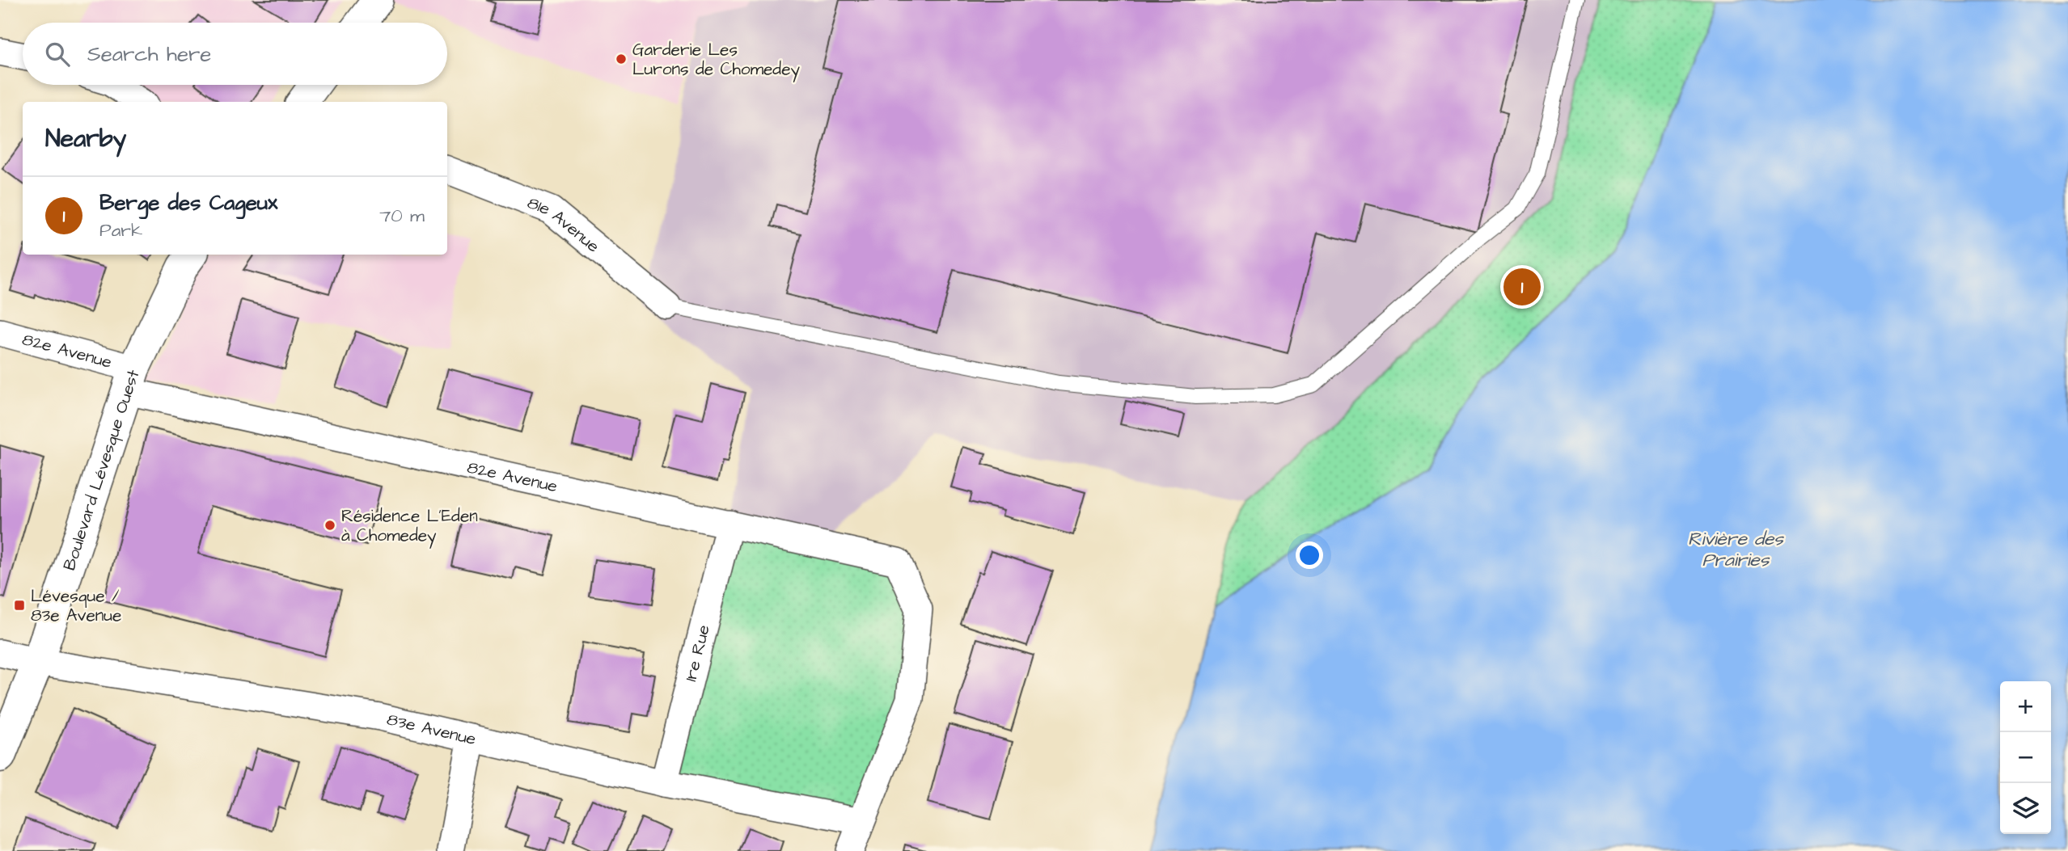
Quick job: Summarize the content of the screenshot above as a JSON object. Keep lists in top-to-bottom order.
{
  "streets": {
    "street": [
      "81e Avenue",
      "82e Avenue",
      "Boulevard Lévesque Ouest",
      "1re Rue",
      "83e Avenue"
    ]
  },
  "crossings": [
    ["82e Avenue", "Boulevard Lévesque Ouest"],
    ["82e Avenue", "1re Rue"],
    ["82e Avenue", "83e Avenue"],
    ["Boulevard Lévesque Ouest", "83e Avenue"],
    ["1re Rue", "83e Avenue"]
  ],
  "water": ["Rivière des Prairies"],
  "places": {
    "other": ["Garderie Les Lurons de Chomedey", "Résidence L'Eden à Chomedey"],
    "transit": ["Lévesque / 83e Avenue"]
  },
  "page": {
    "search": "Search here",
    "heading": "Nearby",
    "list": [
      {
        "mark": "1",
        "name": "Berge des Cageux",
        "note": "Park",
        "value": "70 m"
      }
    ],
    "pins": "1",
    "map_buttons": ["+", "−"]
  }
}
